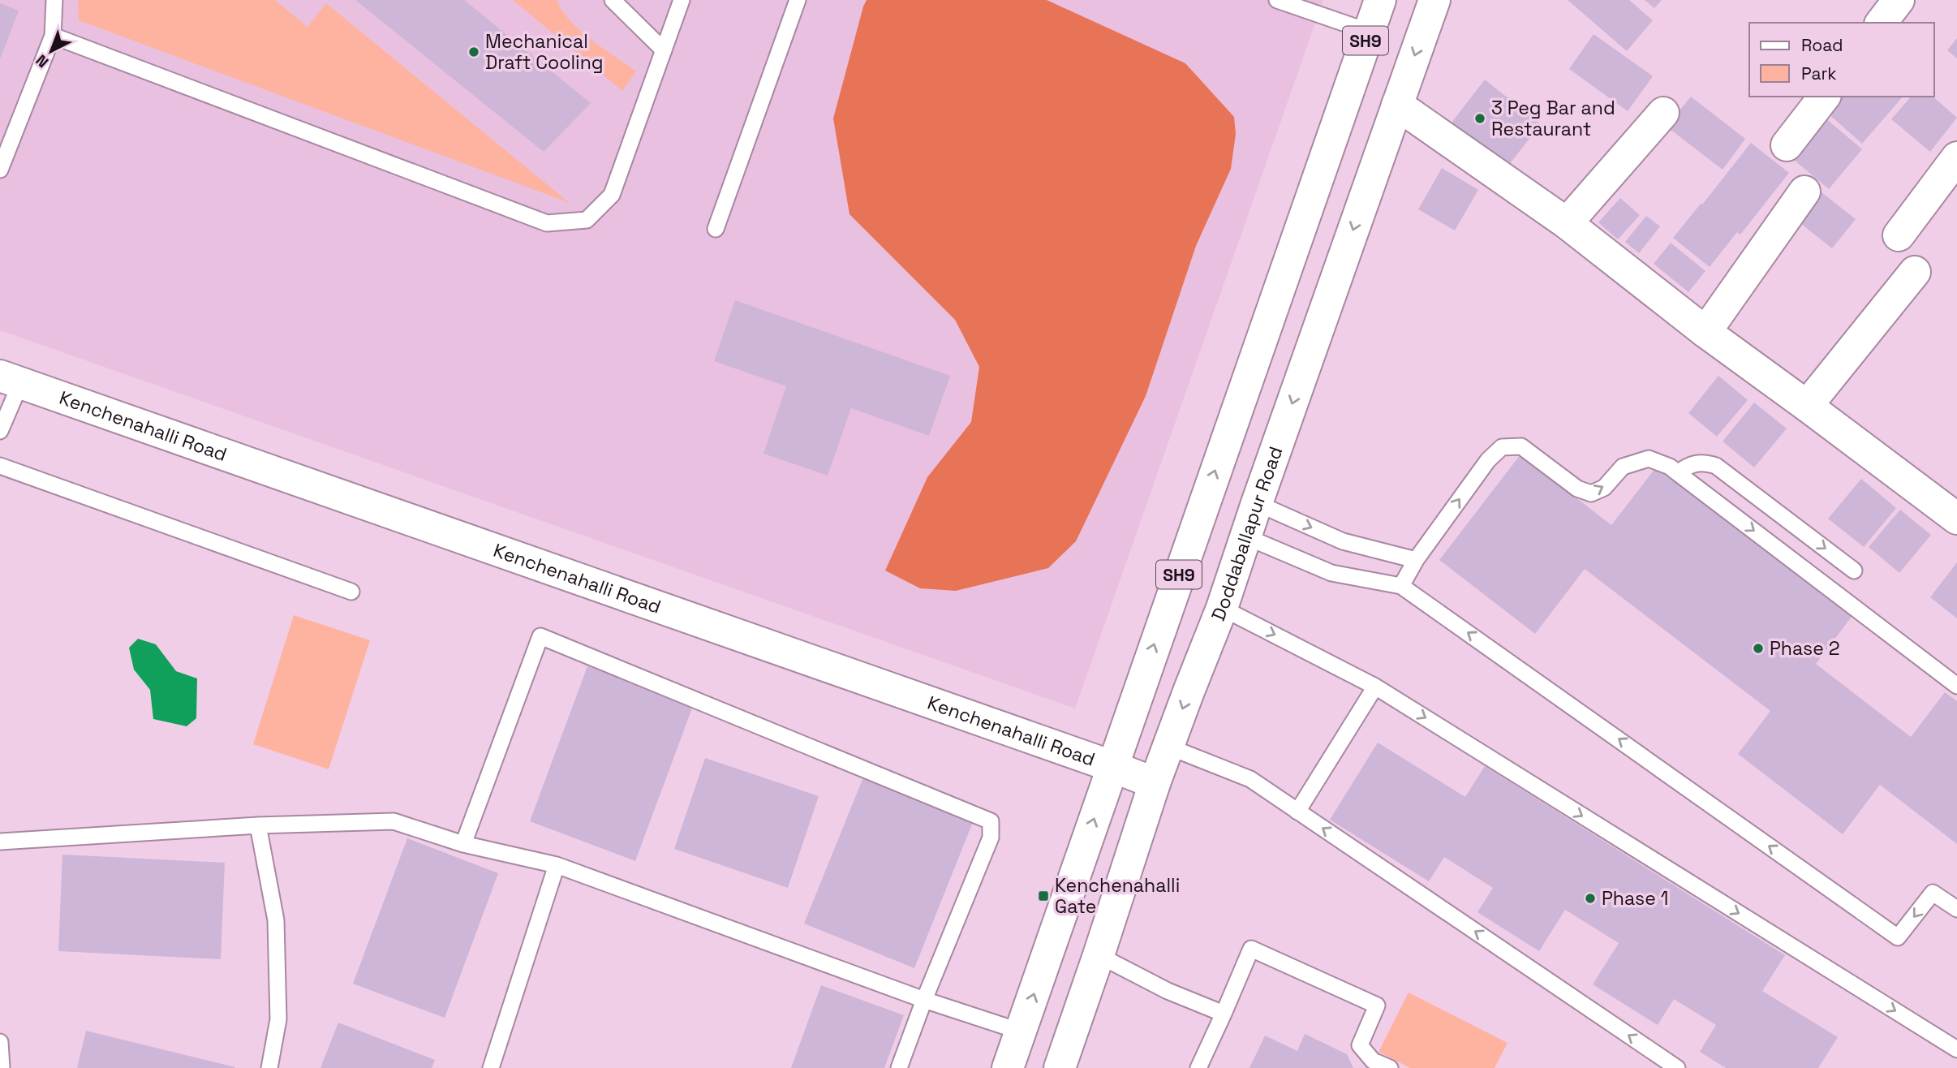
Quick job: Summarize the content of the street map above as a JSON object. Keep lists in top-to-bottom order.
{
  "streets": {
    "street": ["SH9", "Kenchenahalli Road", "Doddaballapur Road"]
  },
  "crossings": [
    ["SH9", "Kenchenahalli Road"],
    ["Kenchenahalli Road", "Doddaballapur Road"]
  ],
  "places": {
    "other": [
      "Mechanical Draft Cooling",
      "3 Peg Bar and Restaurant",
      "Phase 2",
      "Phase 1"
    ],
    "transit": ["Kenchenahalli Gate"]
  },
  "legend": ["Road", "Park"],
  "north": "bottom left"
}
